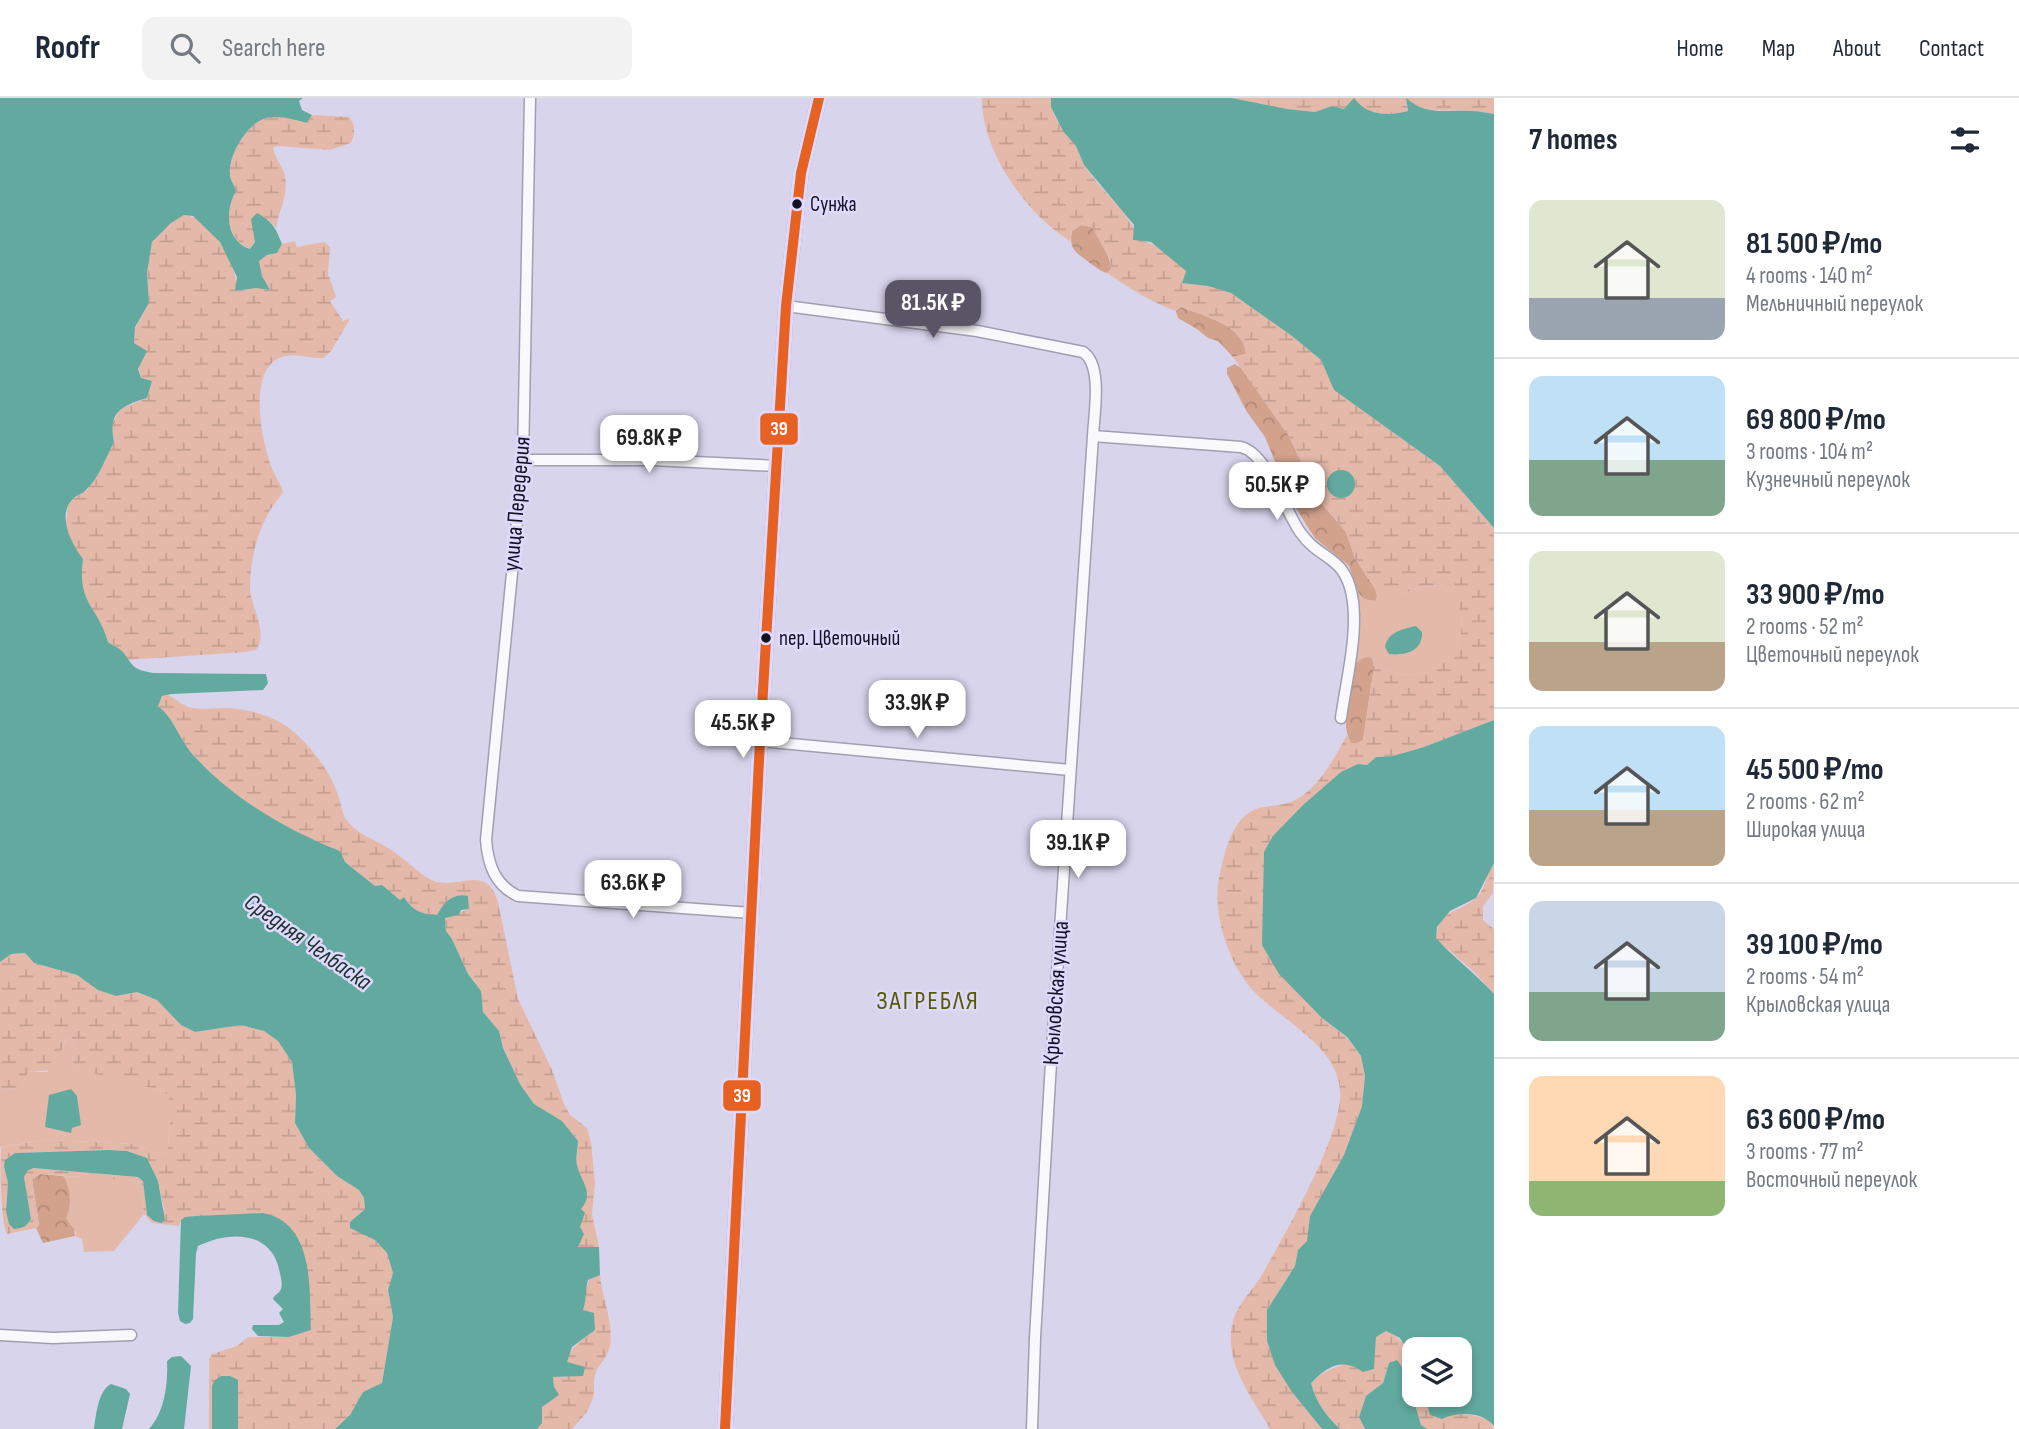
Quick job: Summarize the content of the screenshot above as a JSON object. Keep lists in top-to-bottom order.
{
  "streets": {
    "street": ["улица Передерия", "Крыловская улица"]
  },
  "districts": ["ЗАГРЕБЛЯ"],
  "water": ["Средняя Челбаска"],
  "places": ["Сунжа", "пер. Цветочный"],
  "lines": ["transit line 39"],
  "page": {
    "header": "Roofr",
    "search": "Search here",
    "nav": [
      "Home",
      "Map",
      "About",
      "Contact"
    ],
    "heading": "7 homes",
    "list": [
      {
        "name": "81 500 ₽/mo",
        "note": "4 rooms · 140 m² · Мельничный переулок"
      },
      {
        "name": "69 800 ₽/mo",
        "note": "3 rooms · 104 m² · Кузнечный переулок"
      },
      {
        "name": "33 900 ₽/mo",
        "note": "2 rooms · 52 m² · Цветочный переулок"
      },
      {
        "name": "45 500 ₽/mo",
        "note": "2 rooms · 62 m² · Широкая улица"
      },
      {
        "name": "39 100 ₽/mo",
        "note": "2 rooms · 54 m² · Крыловская улица"
      },
      {
        "name": "63 600 ₽/mo",
        "note": "3 rooms · 77 m² · Восточный переулок"
      }
    ],
    "price": [
      "81.5K ₽",
      "69.8K ₽",
      "50.5K ₽",
      "33.9K ₽",
      "45.5K ₽",
      "39.1K ₽",
      "63.6K ₽"
    ]
  }
}
